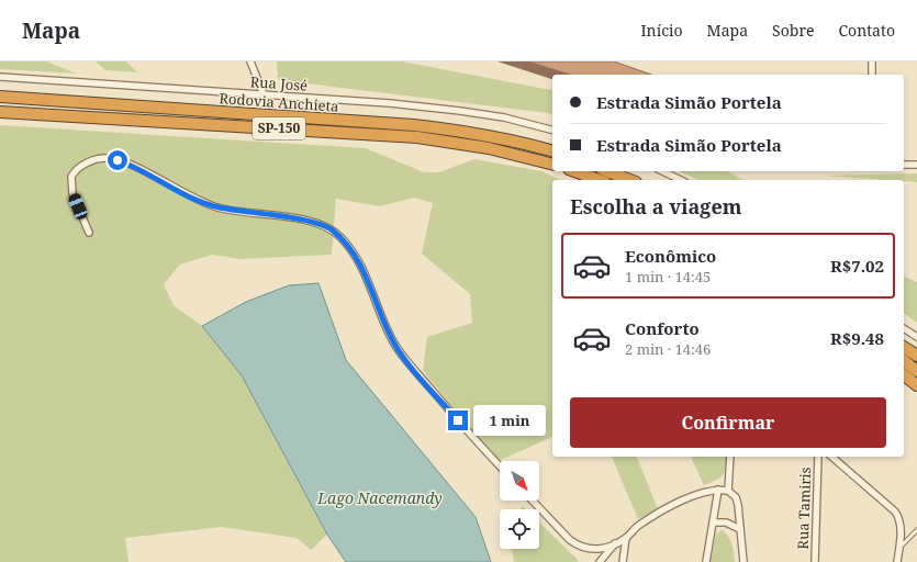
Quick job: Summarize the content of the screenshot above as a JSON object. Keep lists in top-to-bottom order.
{
  "streets": {
    "highway": ["Rodovia Anchieta", "SP-150"],
    "street": ["Rua José", "Rua Tamiris"]
  },
  "water": ["Lago Nacemandy"],
  "north": "bottom right",
  "page": {
    "header": "Mapa",
    "nav": [
      "Início",
      "Mapa",
      "Sobre",
      "Contato"
    ],
    "banner": ["Estrada Simão Portela", "Estrada Simão Portela"],
    "heading": "Escolha a viagem",
    "list": [
      {
        "name": "Econômico",
        "note": "1 min · 14:45",
        "value": "R$7.02"
      },
      {
        "name": "Conforto",
        "note": "2 min · 14:46",
        "value": "R$9.48"
      }
    ],
    "buttons": "Confirmar",
    "bubble": "1 min"
  }
}
